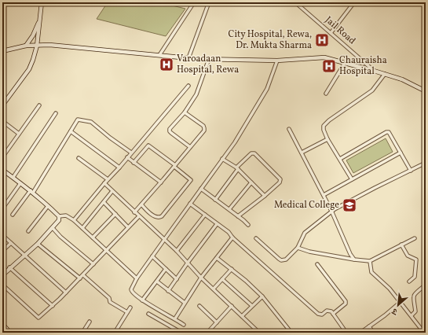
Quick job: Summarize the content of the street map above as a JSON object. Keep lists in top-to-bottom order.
{
  "streets": {
    "street": ["Jail Road"]
  },
  "places": {
    "hospital": ["City Hospital, Rewa, Dr. Mukta Sharma", "Varoadaan Hospital, Rewa", "Chauraisha Hospital"],
    "school or university": ["Medical College"]
  },
  "north": "bottom left"
}
